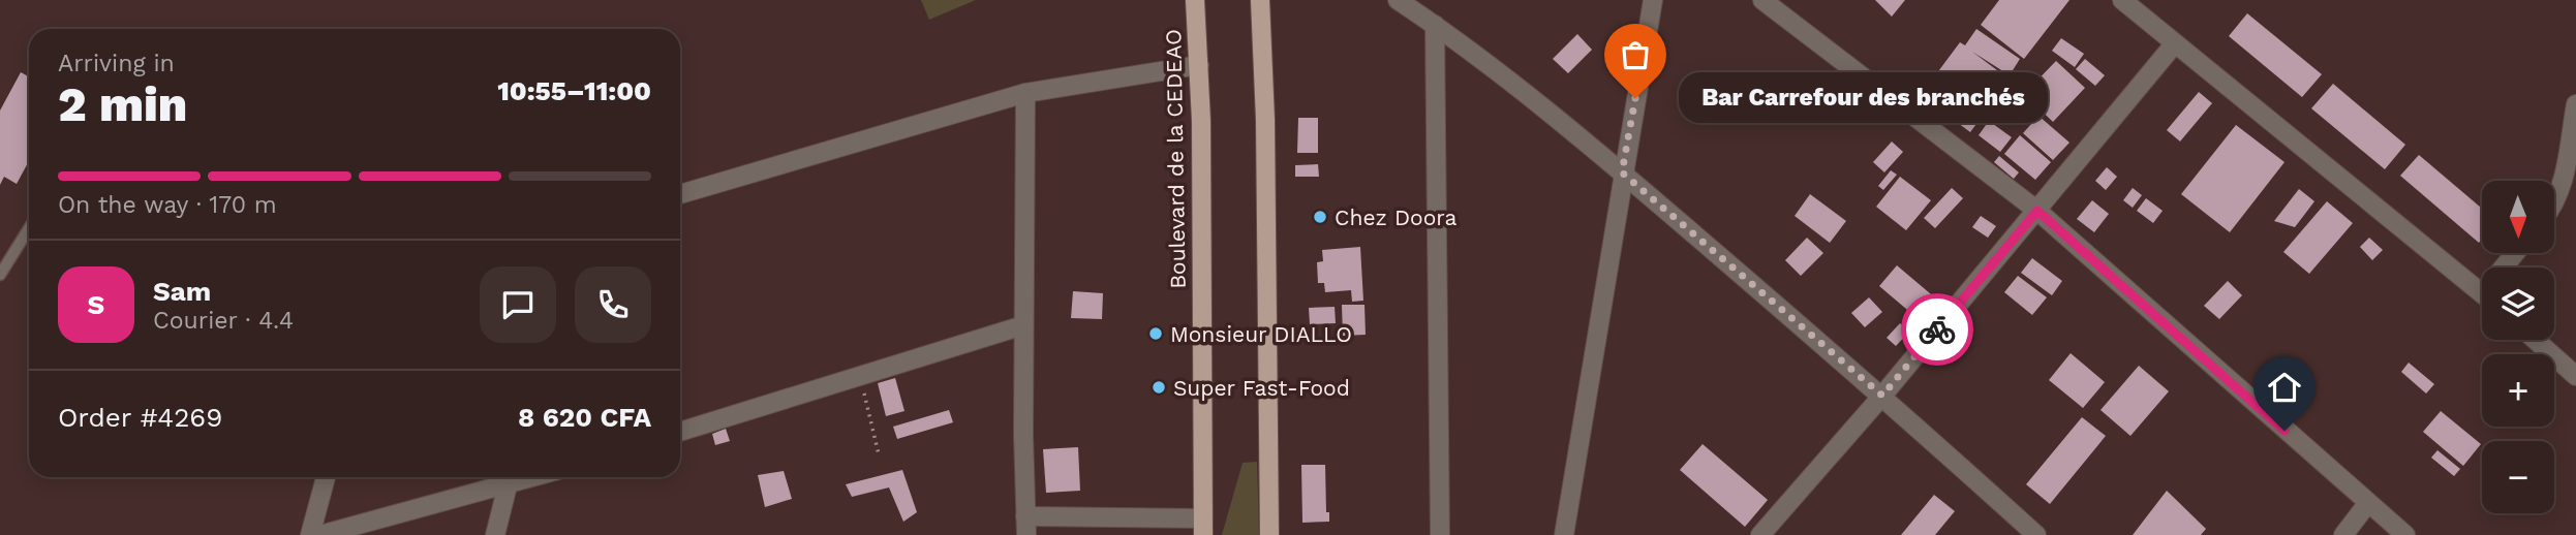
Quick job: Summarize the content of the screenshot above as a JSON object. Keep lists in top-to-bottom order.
{
  "streets": {
    "main road": ["Boulevard de la CEDEAO"]
  },
  "places": [
    "Bar Carrefour des branchés",
    "Chez Doora",
    "Monsieur DIALLO",
    "Super Fast-Food"
  ],
  "north": "bottom",
  "page": {
    "heading": ["2 min", "Arriving in", "10:55–11:00"],
    "panel": [
      "Sam",
      "Courier · 4.4",
      "Order #4269",
      "8 620 CFA"
    ],
    "bubble": "Bar Carrefour des branchés",
    "bar": "On the way · 170 m",
    "map_buttons": ["+", "−"],
    "round": "S"
  }
}
